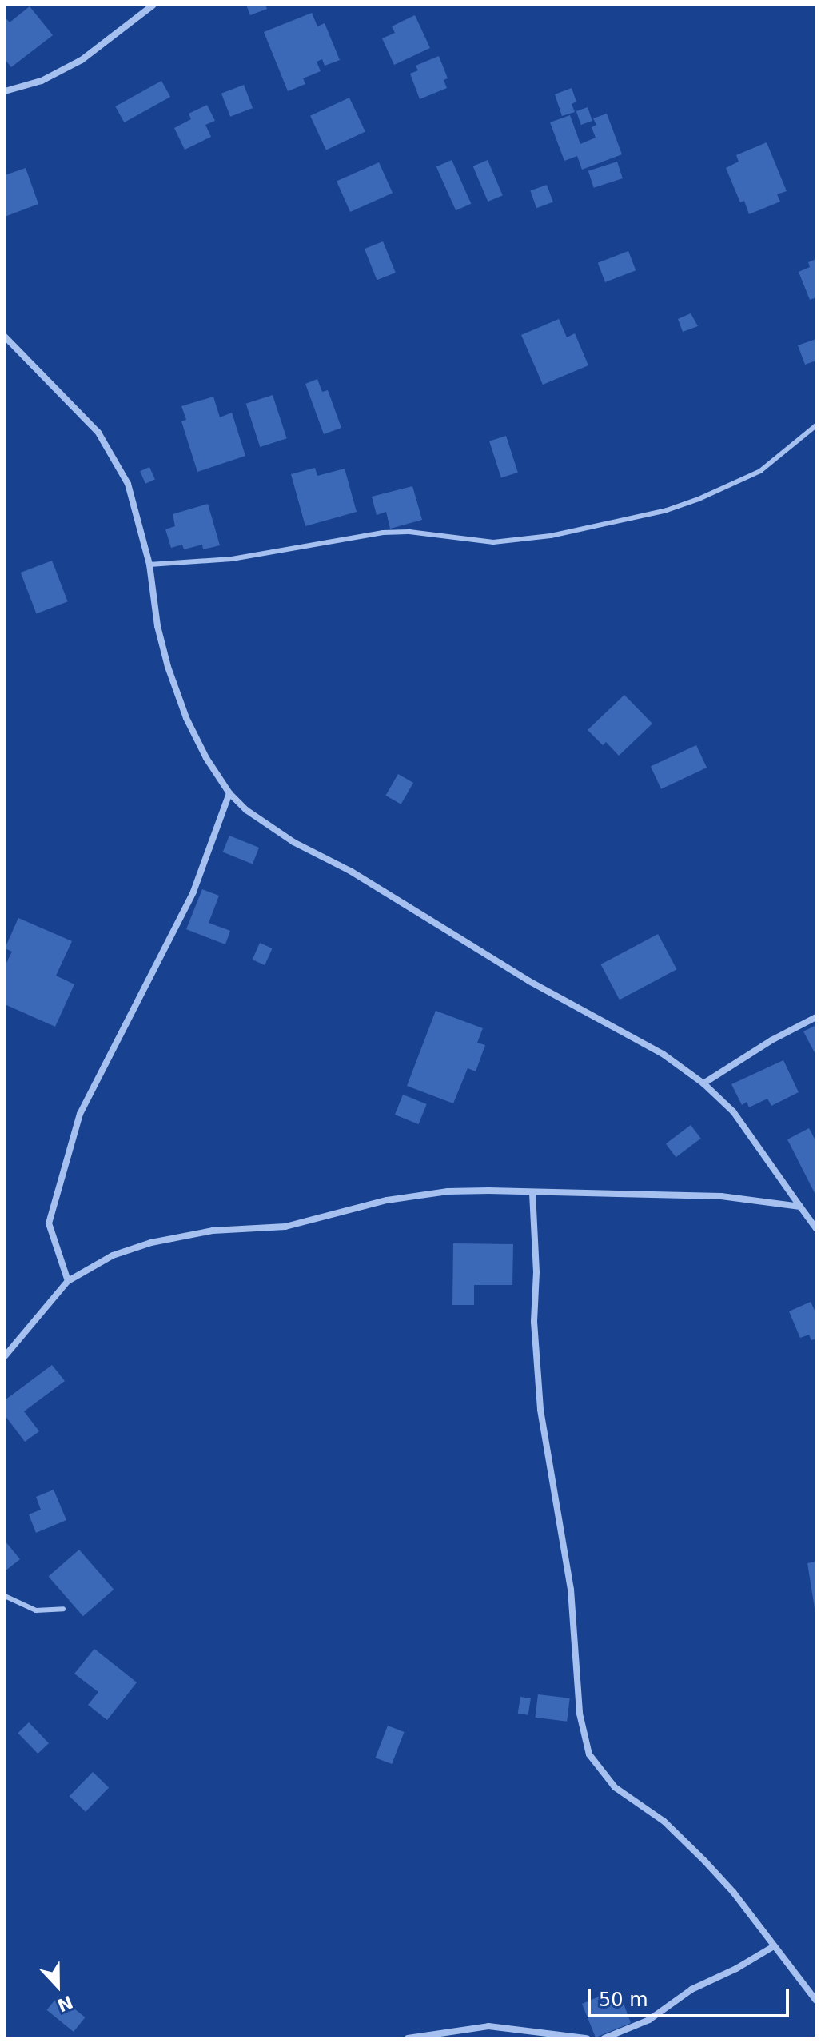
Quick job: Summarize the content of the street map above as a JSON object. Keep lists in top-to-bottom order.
{
  "scale_bar": "50 m",
  "north": "bottom"
}
